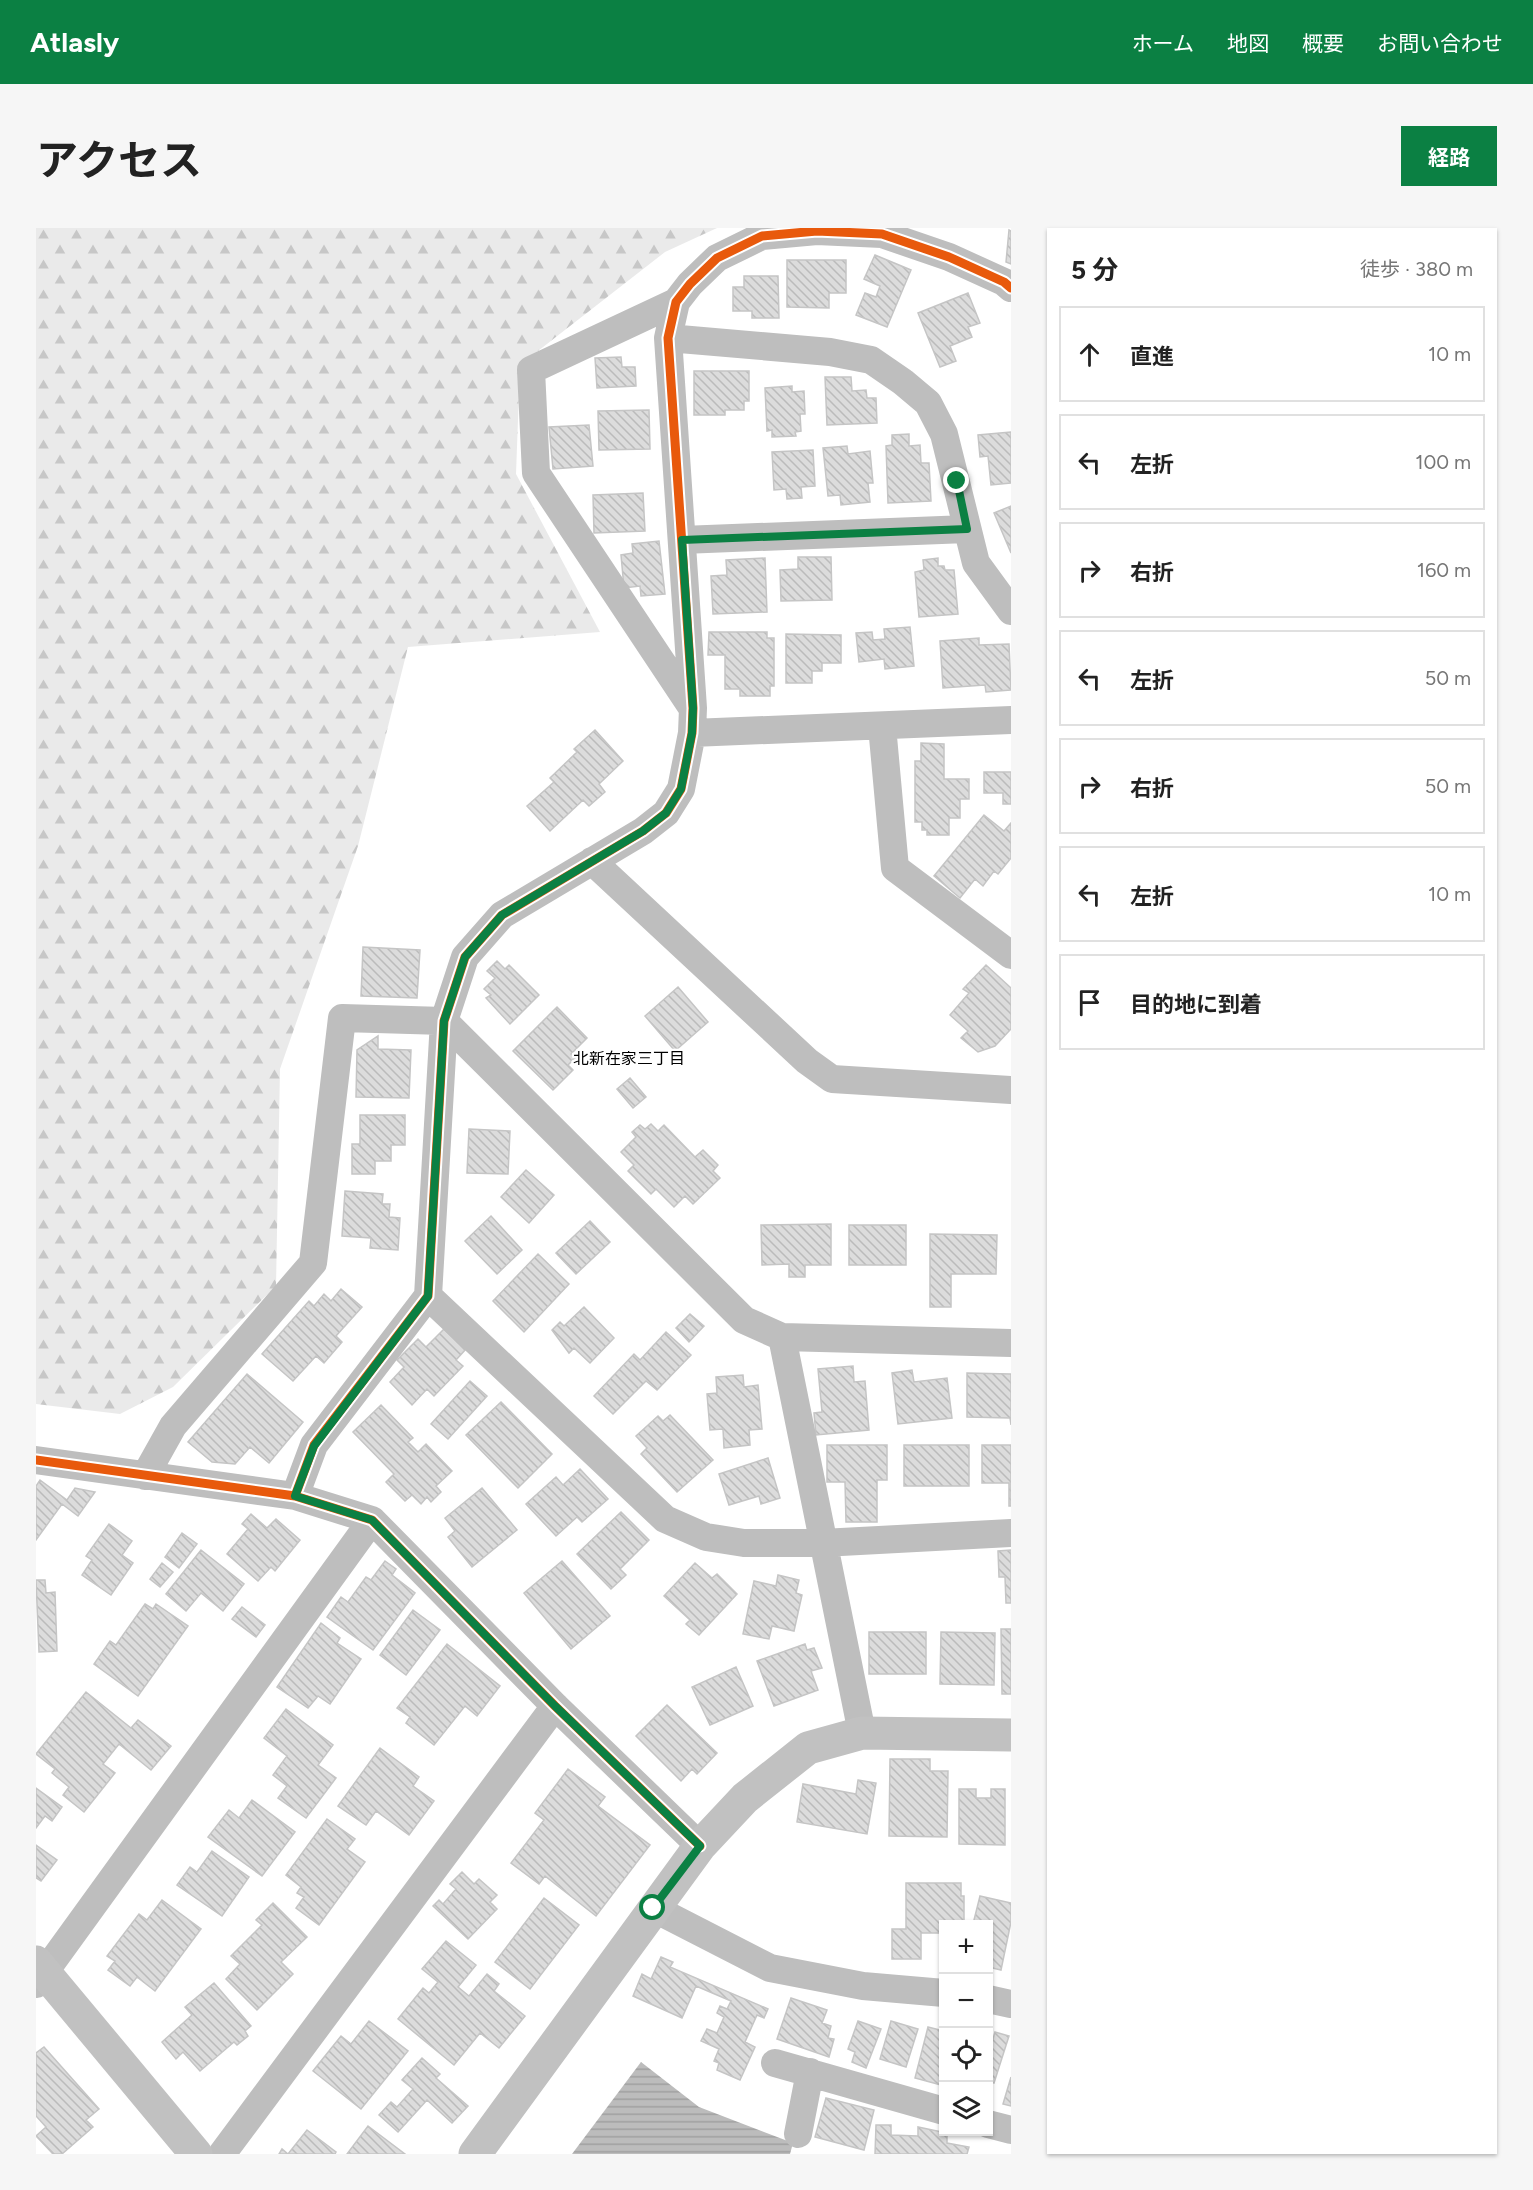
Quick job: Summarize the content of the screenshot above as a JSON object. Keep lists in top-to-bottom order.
{
  "districts": ["北新在家三丁目"],
  "page": {
    "header": "Atlasly",
    "nav": [
      "ホーム",
      "地図",
      "概要",
      "お問い合わせ"
    ],
    "title": "アクセス",
    "buttons": "経路",
    "heading": ["5 分", "徒歩 · 380 m"],
    "list": [
      ["直進", "10 m"],
      ["左折", "100 m"],
      ["右折", "160 m"],
      ["左折", "50 m"],
      ["右折", "50 m"],
      ["左折", "10 m"],
      "目的地に到着"
    ],
    "map_buttons": ["+", "−"]
  }
}
